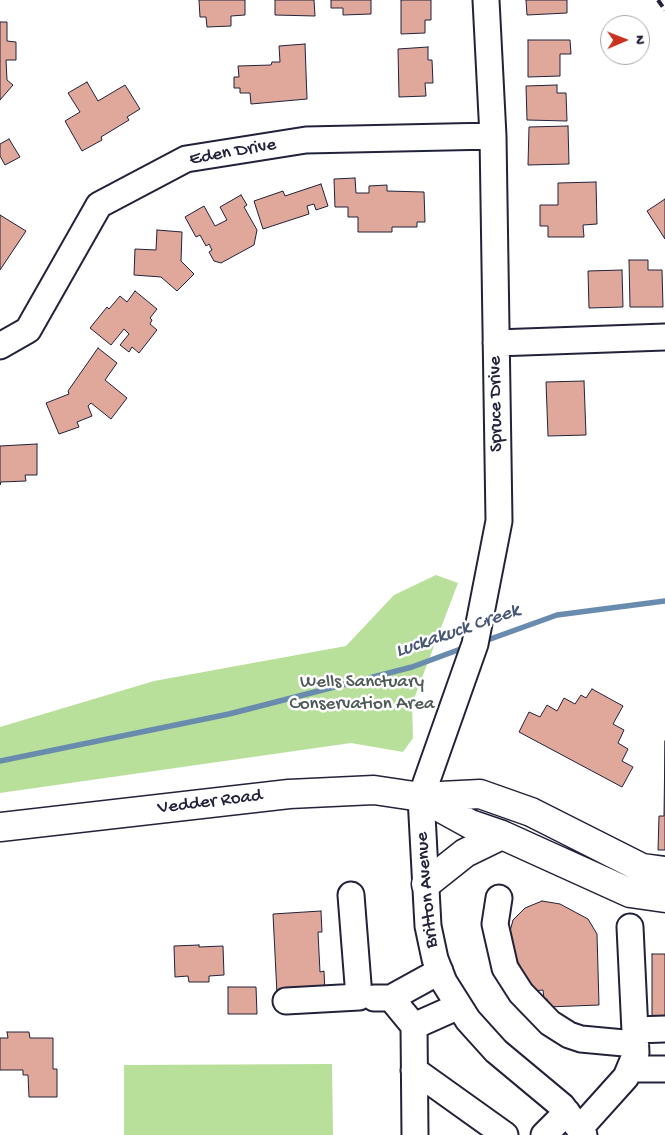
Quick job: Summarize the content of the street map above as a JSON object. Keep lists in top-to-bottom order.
{
  "streets": {
    "main road": ["Vedder Road"],
    "street": ["Eden Drive", "Spruce Drive", "Britton Avenue"]
  },
  "crossings": [
    ["Eden Drive", "Spruce Drive"],
    ["Spruce Drive", "Vedder Road"],
    ["Spruce Drive", "Britton Avenue"],
    ["Vedder Road", "Britton Avenue"]
  ],
  "water": ["Luckakuck Creek"],
  "parks": ["Wells Sanctuary Conservation Area"],
  "north": "right"
}
